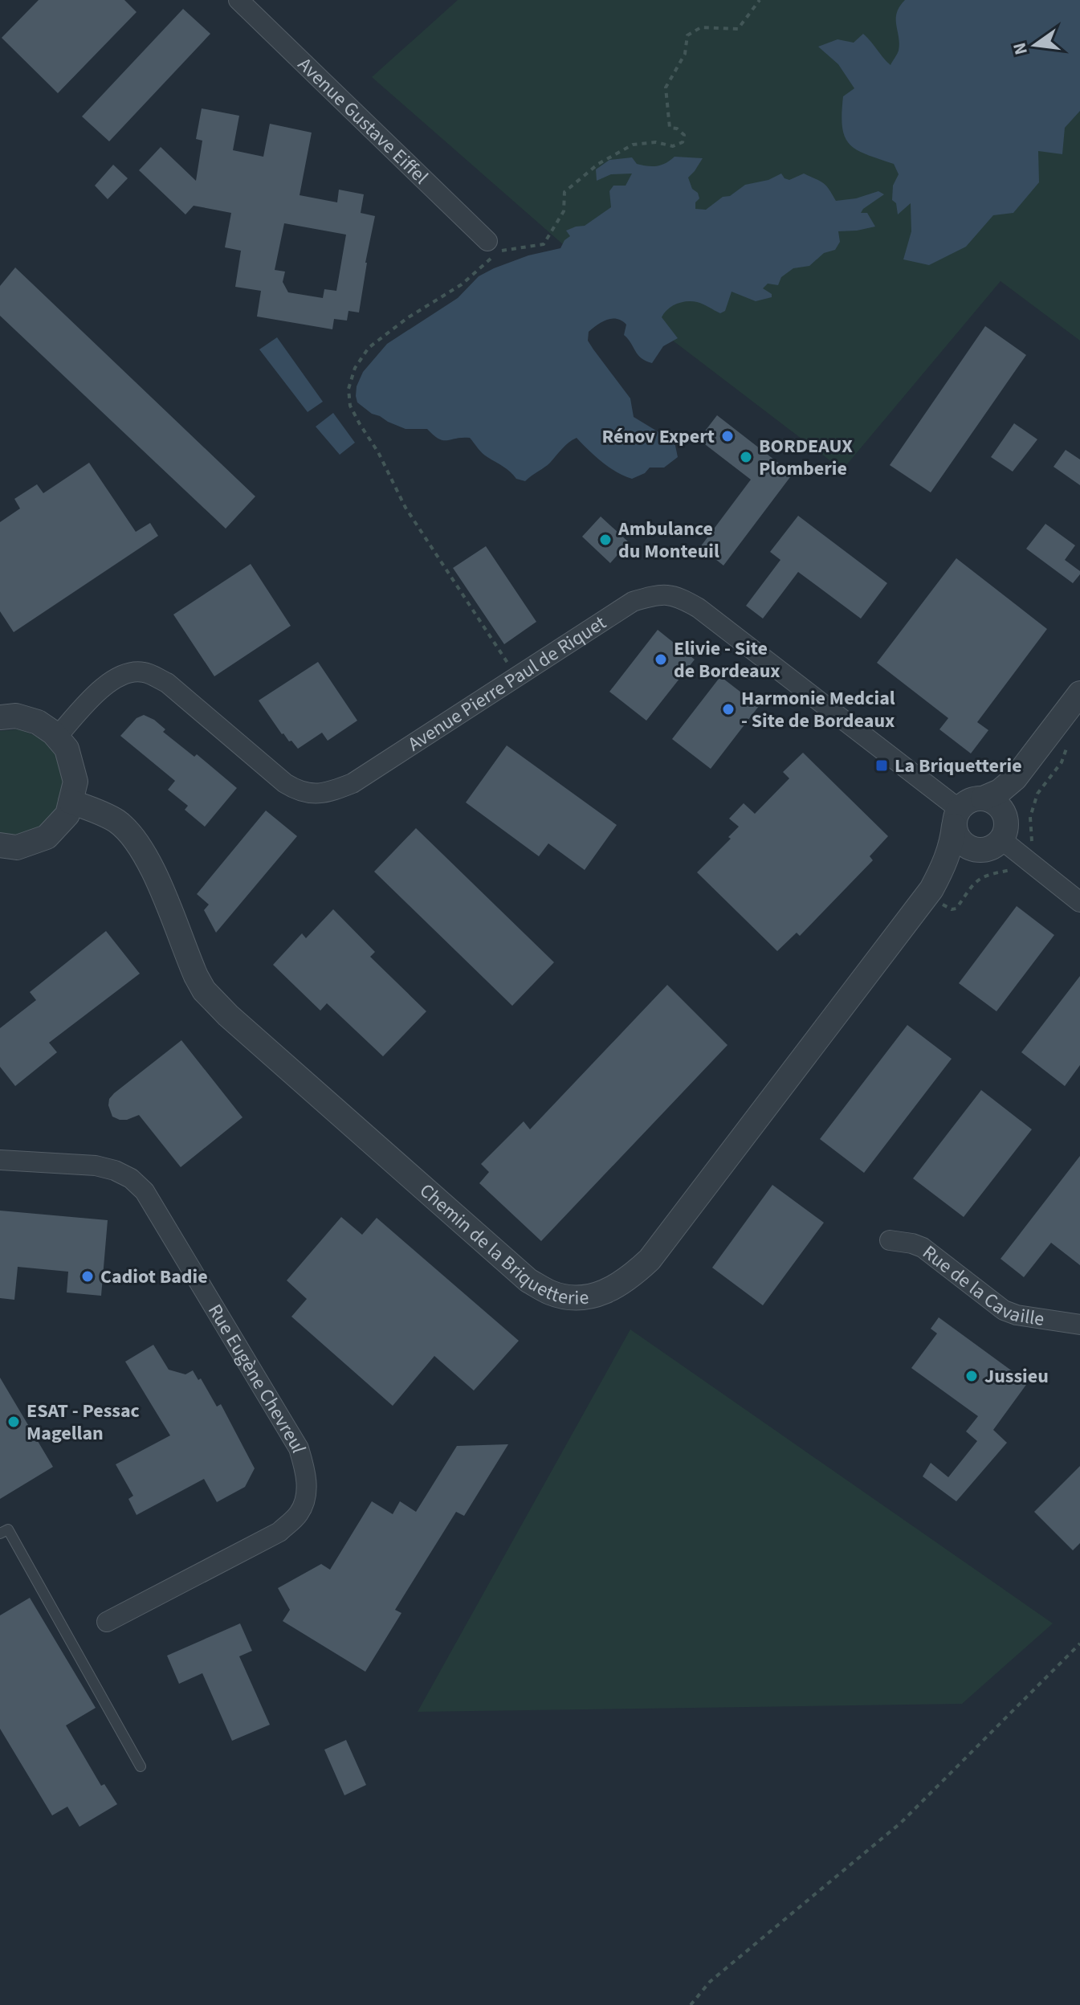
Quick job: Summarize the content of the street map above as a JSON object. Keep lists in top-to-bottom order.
{
  "streets": {
    "street": [
      "Avenue Gustave Eiffel",
      "Avenue Pierre Paul de Riquet",
      "Chemin de la Briquetterie",
      "Rue de la Cavaille",
      "Rue Eugène Chevreul"
    ]
  },
  "crossings": [
    ["Avenue Pierre Paul de Riquet", "Chemin de la Briquetterie"]
  ],
  "places": {
    "other": [
      "Rénov Expert",
      "BORDEAUX Plomberie",
      "Ambulance du Monteuil",
      "Elivie - Site de Bordeaux",
      "Harmonie Medcial - Site de Bordeaux",
      "Cadiot Badie",
      "Jussieu",
      "ESAT - Pessac Magellan"
    ],
    "transit": ["La Briquetterie"]
  },
  "north": "left"
}
